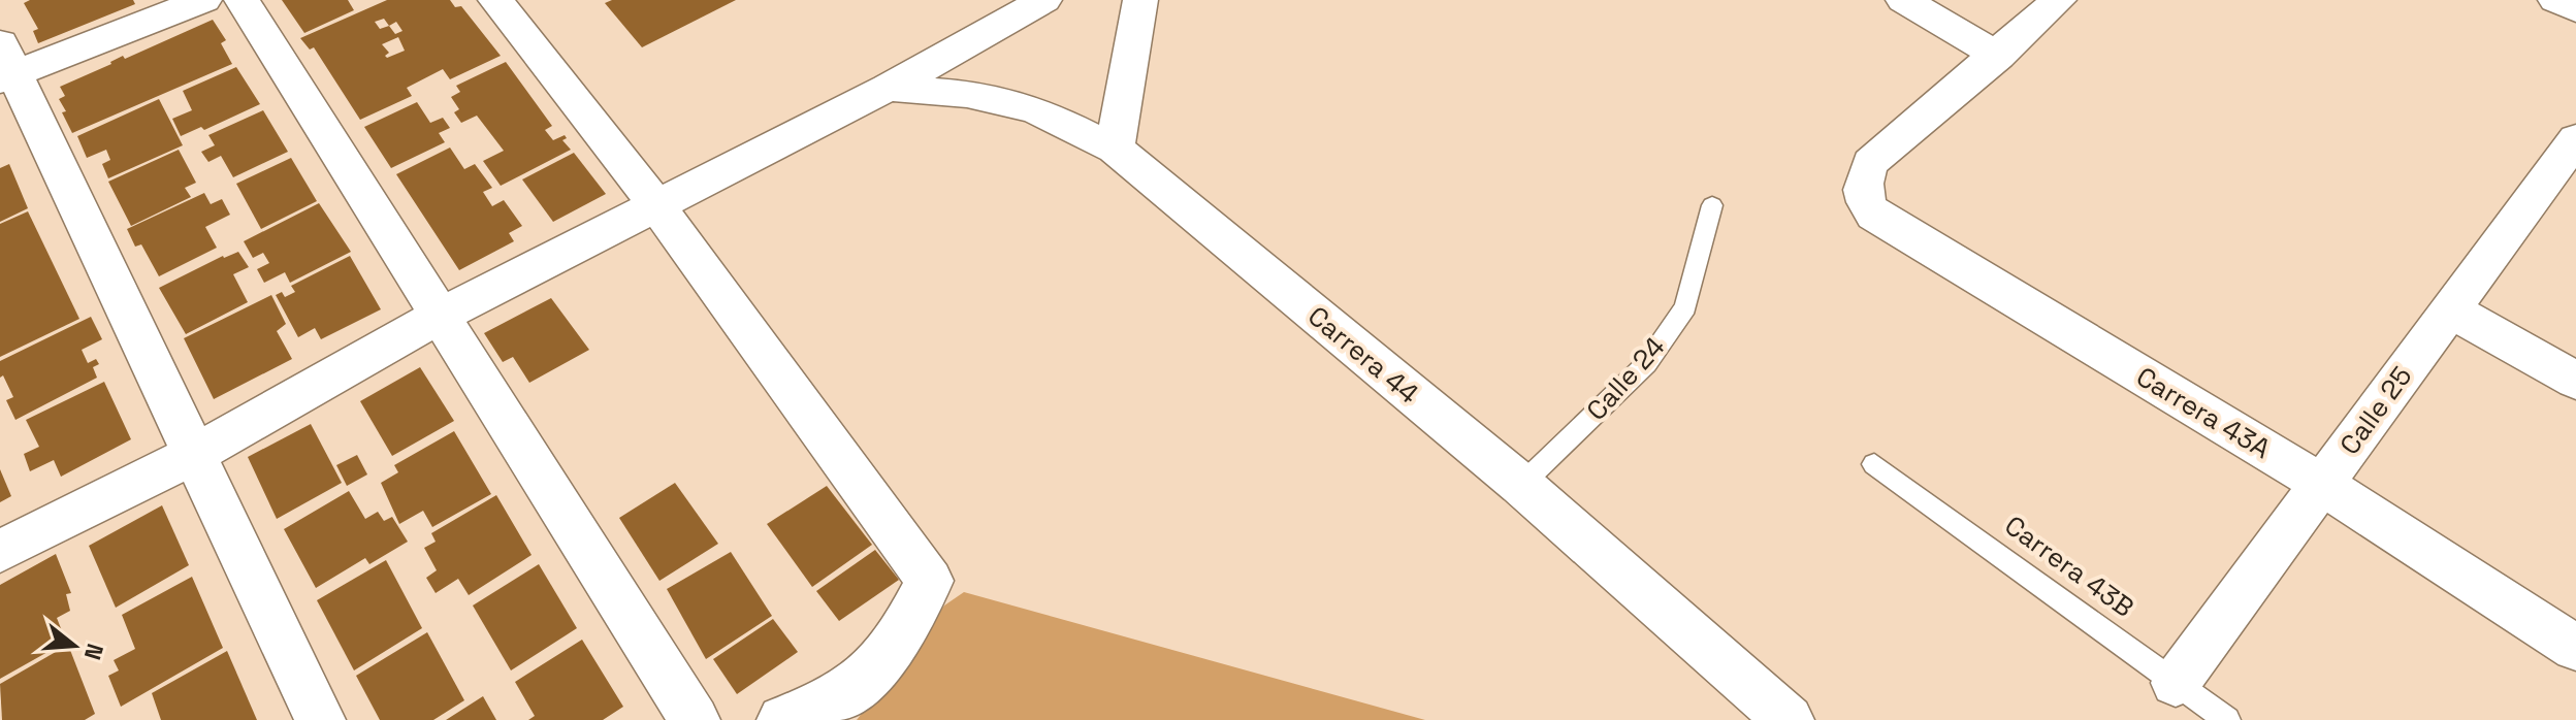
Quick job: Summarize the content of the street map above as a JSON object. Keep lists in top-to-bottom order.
{
  "streets": {
    "street": ["Carrera 44", "Calle 25", "Carrera 43A"],
    "lane": ["Calle 24", "Carrera 43B"]
  },
  "crossings": [
    ["Carrera 44", "Calle 24"],
    ["Calle 25", "Carrera 43A"],
    ["Calle 25", "Carrera 43B"]
  ],
  "north": "right"
}
